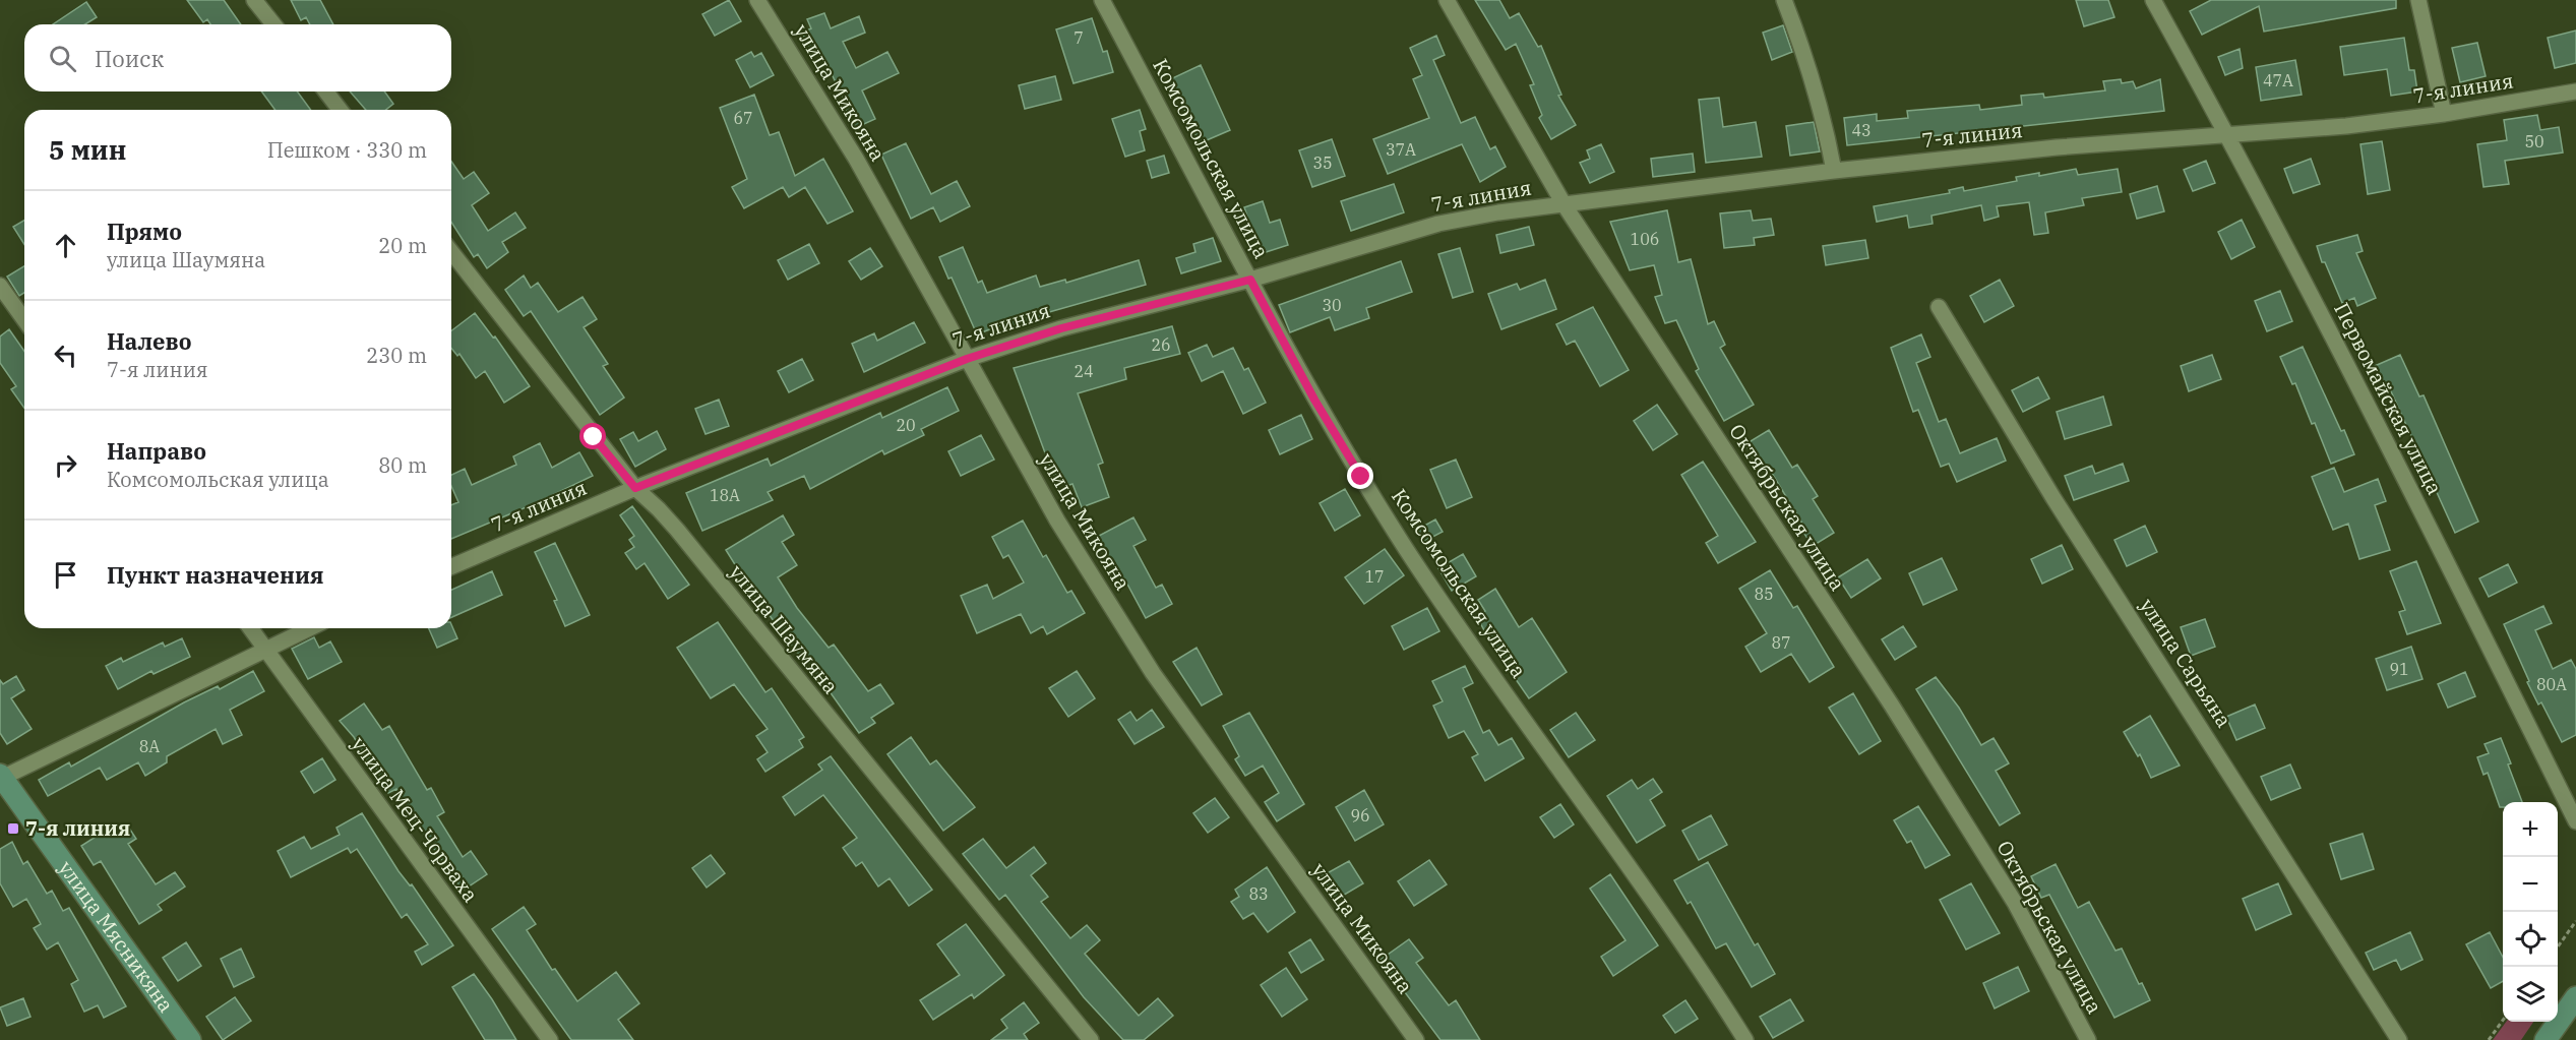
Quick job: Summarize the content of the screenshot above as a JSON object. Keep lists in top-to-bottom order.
{
  "streets": {
    "street": [
      "7-я линия",
      "улица Микояна",
      "Комсомольская улица",
      "Первомайская улица",
      "Октябрьская улица",
      "улица Шаумяна",
      "улица Сарьяна",
      "улица Мец-Чорваха",
      "улица Мясникяна"
    ]
  },
  "crossings": [
    ["7-я линия", "улица Микояна"],
    ["7-я линия", "Комсомольская улица"],
    ["7-я линия", "Первомайская улица"],
    ["7-я линия", "Октябрьская улица"],
    ["7-я линия", "улица Шаумяна"]
  ],
  "places": {
    "transit": ["7-я линия"]
  },
  "house_numbers": [
    "7",
    "47А",
    "67",
    "43",
    "50",
    "37А",
    "35",
    "106",
    "30",
    "26",
    "24",
    "20",
    "18А",
    "17",
    "85",
    "87",
    "91",
    "80А",
    "8А",
    "96",
    "83"
  ],
  "page": {
    "search": "Поиск",
    "heading": ["5 мин", "Пешком · 330 m"],
    "list": [
      ["Прямо", "улица Шаумяна", "20 m"],
      ["Налево", "7-я линия", "230 m"],
      ["Направо", "Комсомольская улица", "80 m"],
      "Пункт назначения"
    ],
    "map_buttons": ["+", "−"]
  }
}
